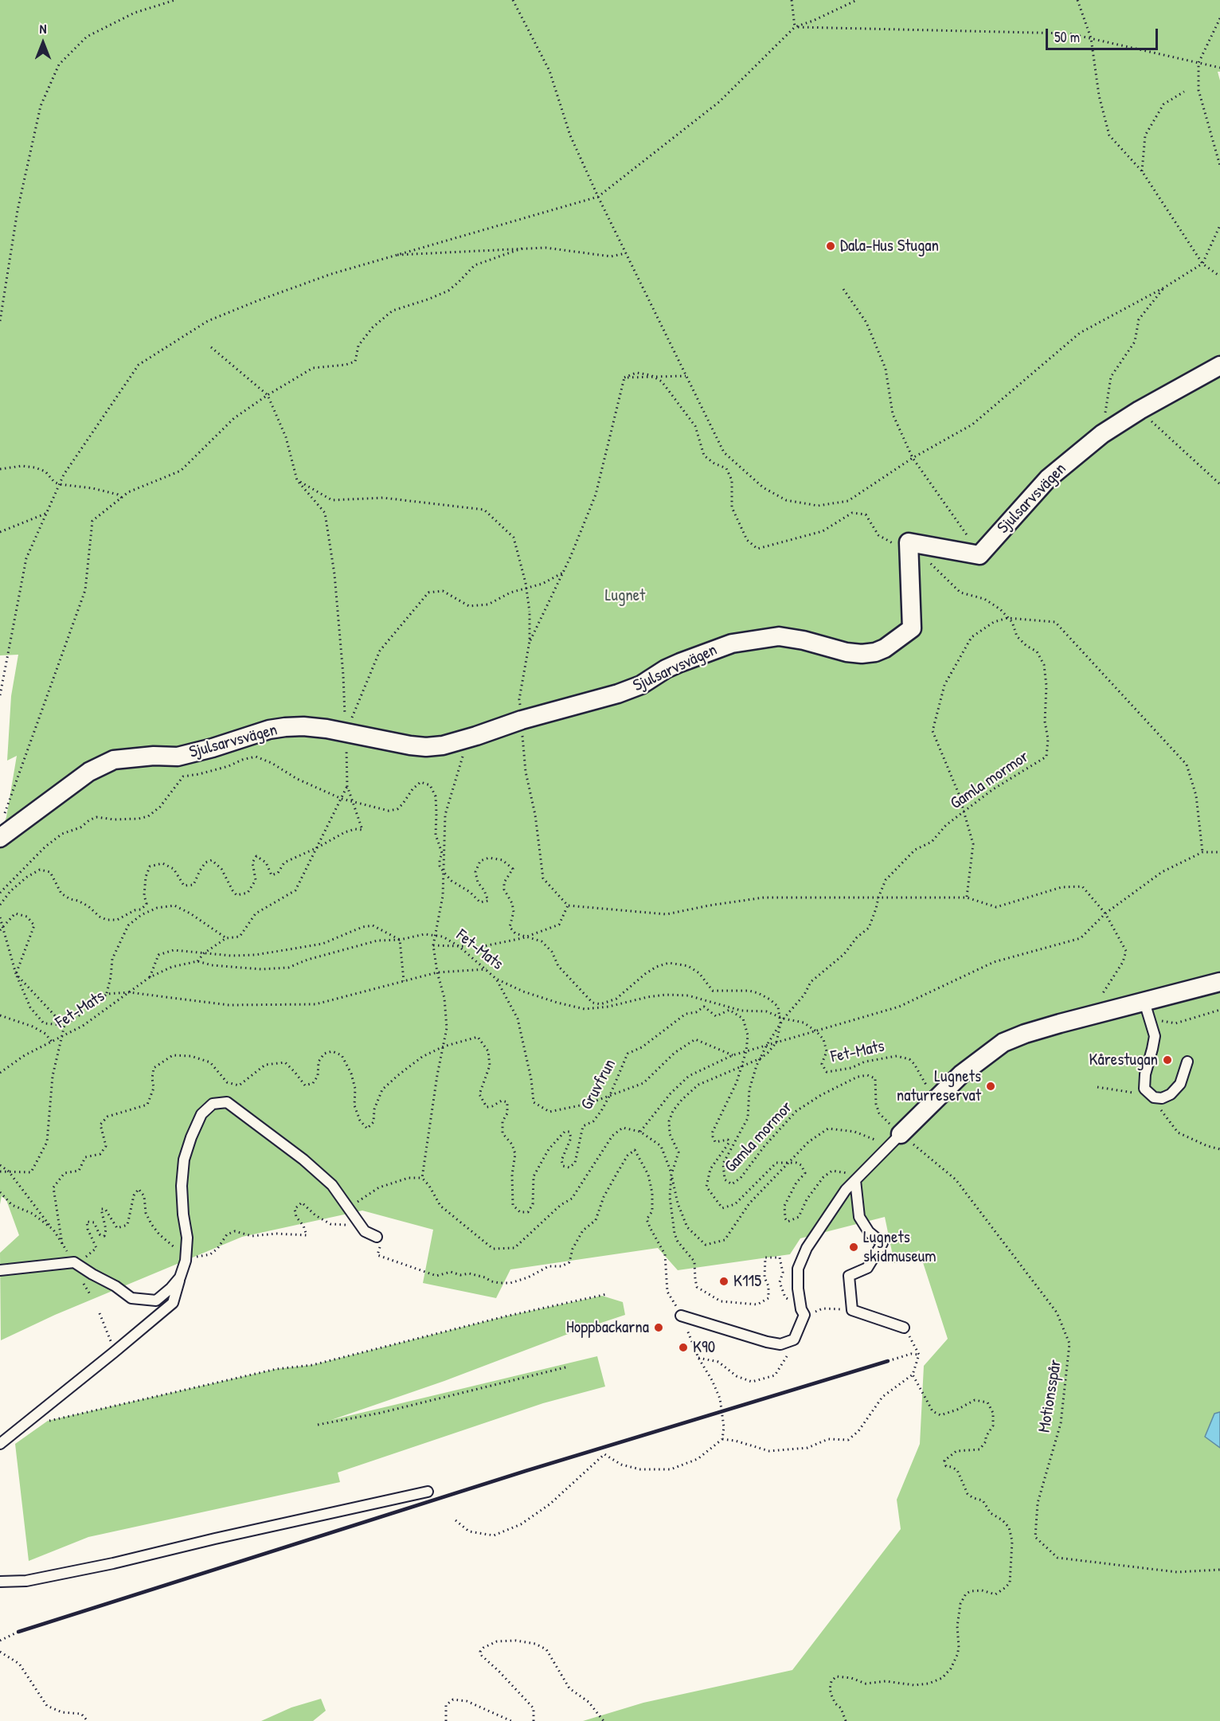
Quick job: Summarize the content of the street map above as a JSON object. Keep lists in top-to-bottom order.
{
  "streets": {
    "street": ["Sjulsarvsvägen"],
    "path": [
      "Gamla mormor",
      "Fet-Mats",
      "Gruvfrun",
      "Motionsspår"
    ]
  },
  "crossings": [
    ["Gamla mormor", "Fet-Mats"],
    ["Gamla mormor", "Motionsspår"]
  ],
  "parks": ["Lugnet"],
  "places": [
    "Dala-Hus Stugan",
    "Kårestugan",
    "Lugnets naturreservat",
    "Lugnets skidmuseum",
    "K115",
    "Hoppbackarna",
    "K90"
  ],
  "scale_bar": "50 m",
  "north": "top"
}
